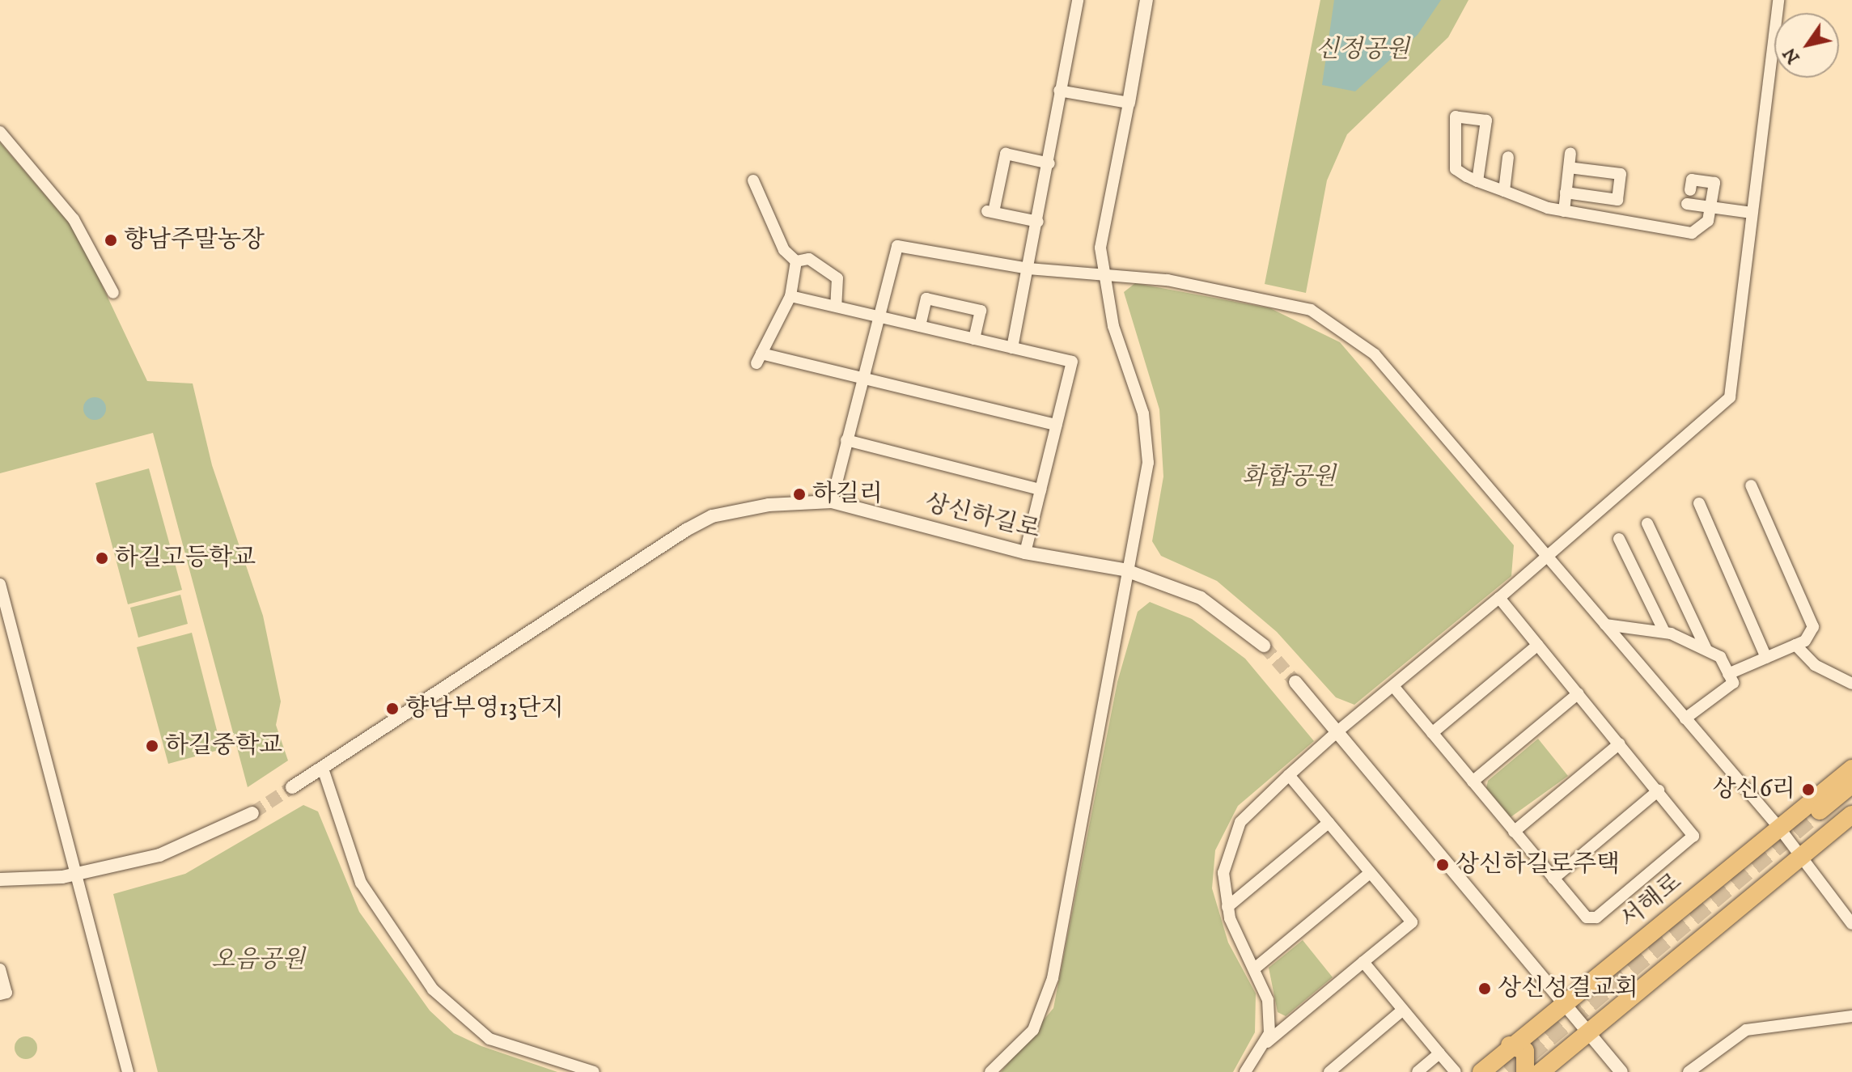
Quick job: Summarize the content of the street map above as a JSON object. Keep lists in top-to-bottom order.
{
  "streets": {
    "main road": ["서해로"],
    "street": ["상신하길로"]
  },
  "parks": ["신정공원", "화합공원", "오음공원"],
  "places": [
    "향남주말농장",
    "하길리",
    "하길고등학교",
    "향남부영13단지",
    "하길중학교",
    "상신6리",
    "상신하길로주택",
    "상신성결교회"
  ],
  "north": "bottom left"
}
